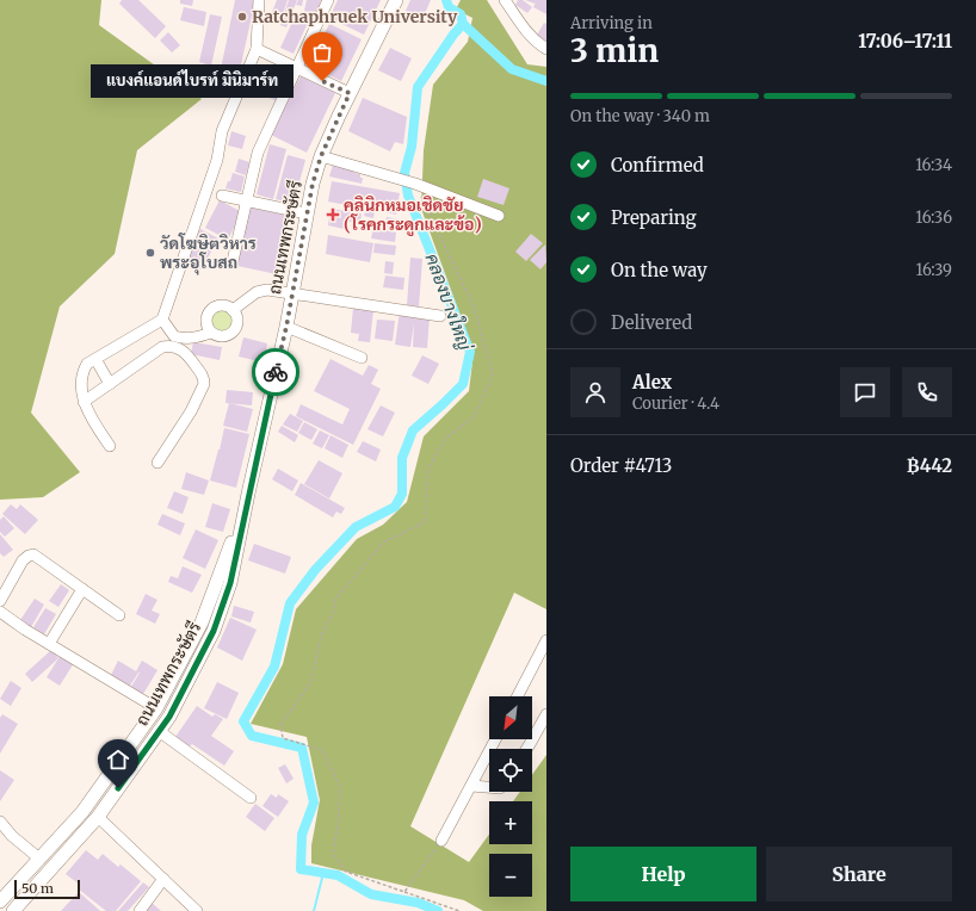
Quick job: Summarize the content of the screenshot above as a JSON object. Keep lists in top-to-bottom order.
{
  "streets": {
    "main road": ["ถนนเทพกระษัตรี"]
  },
  "water": ["คลองบางใหญ่"],
  "places": {
    "other": ["Ratchaphruek University", "แบงค์แอนด์ไบรท์ มินิมาร์ท", "วัดโฆษิตวิหาร พระอุโบสถ"],
    "health": ["คลินิกหมอเชิดชัย (โรคกระดูกและข้อ)"]
  },
  "scale_bar": "50 m",
  "north": "bottom left",
  "page": {
    "heading": ["3 min", "Arriving in", "17:06–17:11"],
    "panel": [
      "Alex",
      "Courier · 4.4",
      "Order #4713",
      "฿442"
    ],
    "bubble": "แบงค์แอนด์ไบรท์ มินิมาร์ท",
    "bar": "On the way · 340 m",
    "list": [
      ["Confirmed", "16:34"],
      ["Preparing", "16:36"],
      ["On the way", "16:39"],
      "Delivered"
    ],
    "map_buttons": ["+", "−"],
    "buttons": ["Help", "Share"],
    "scale": "50 m"
  }
}
